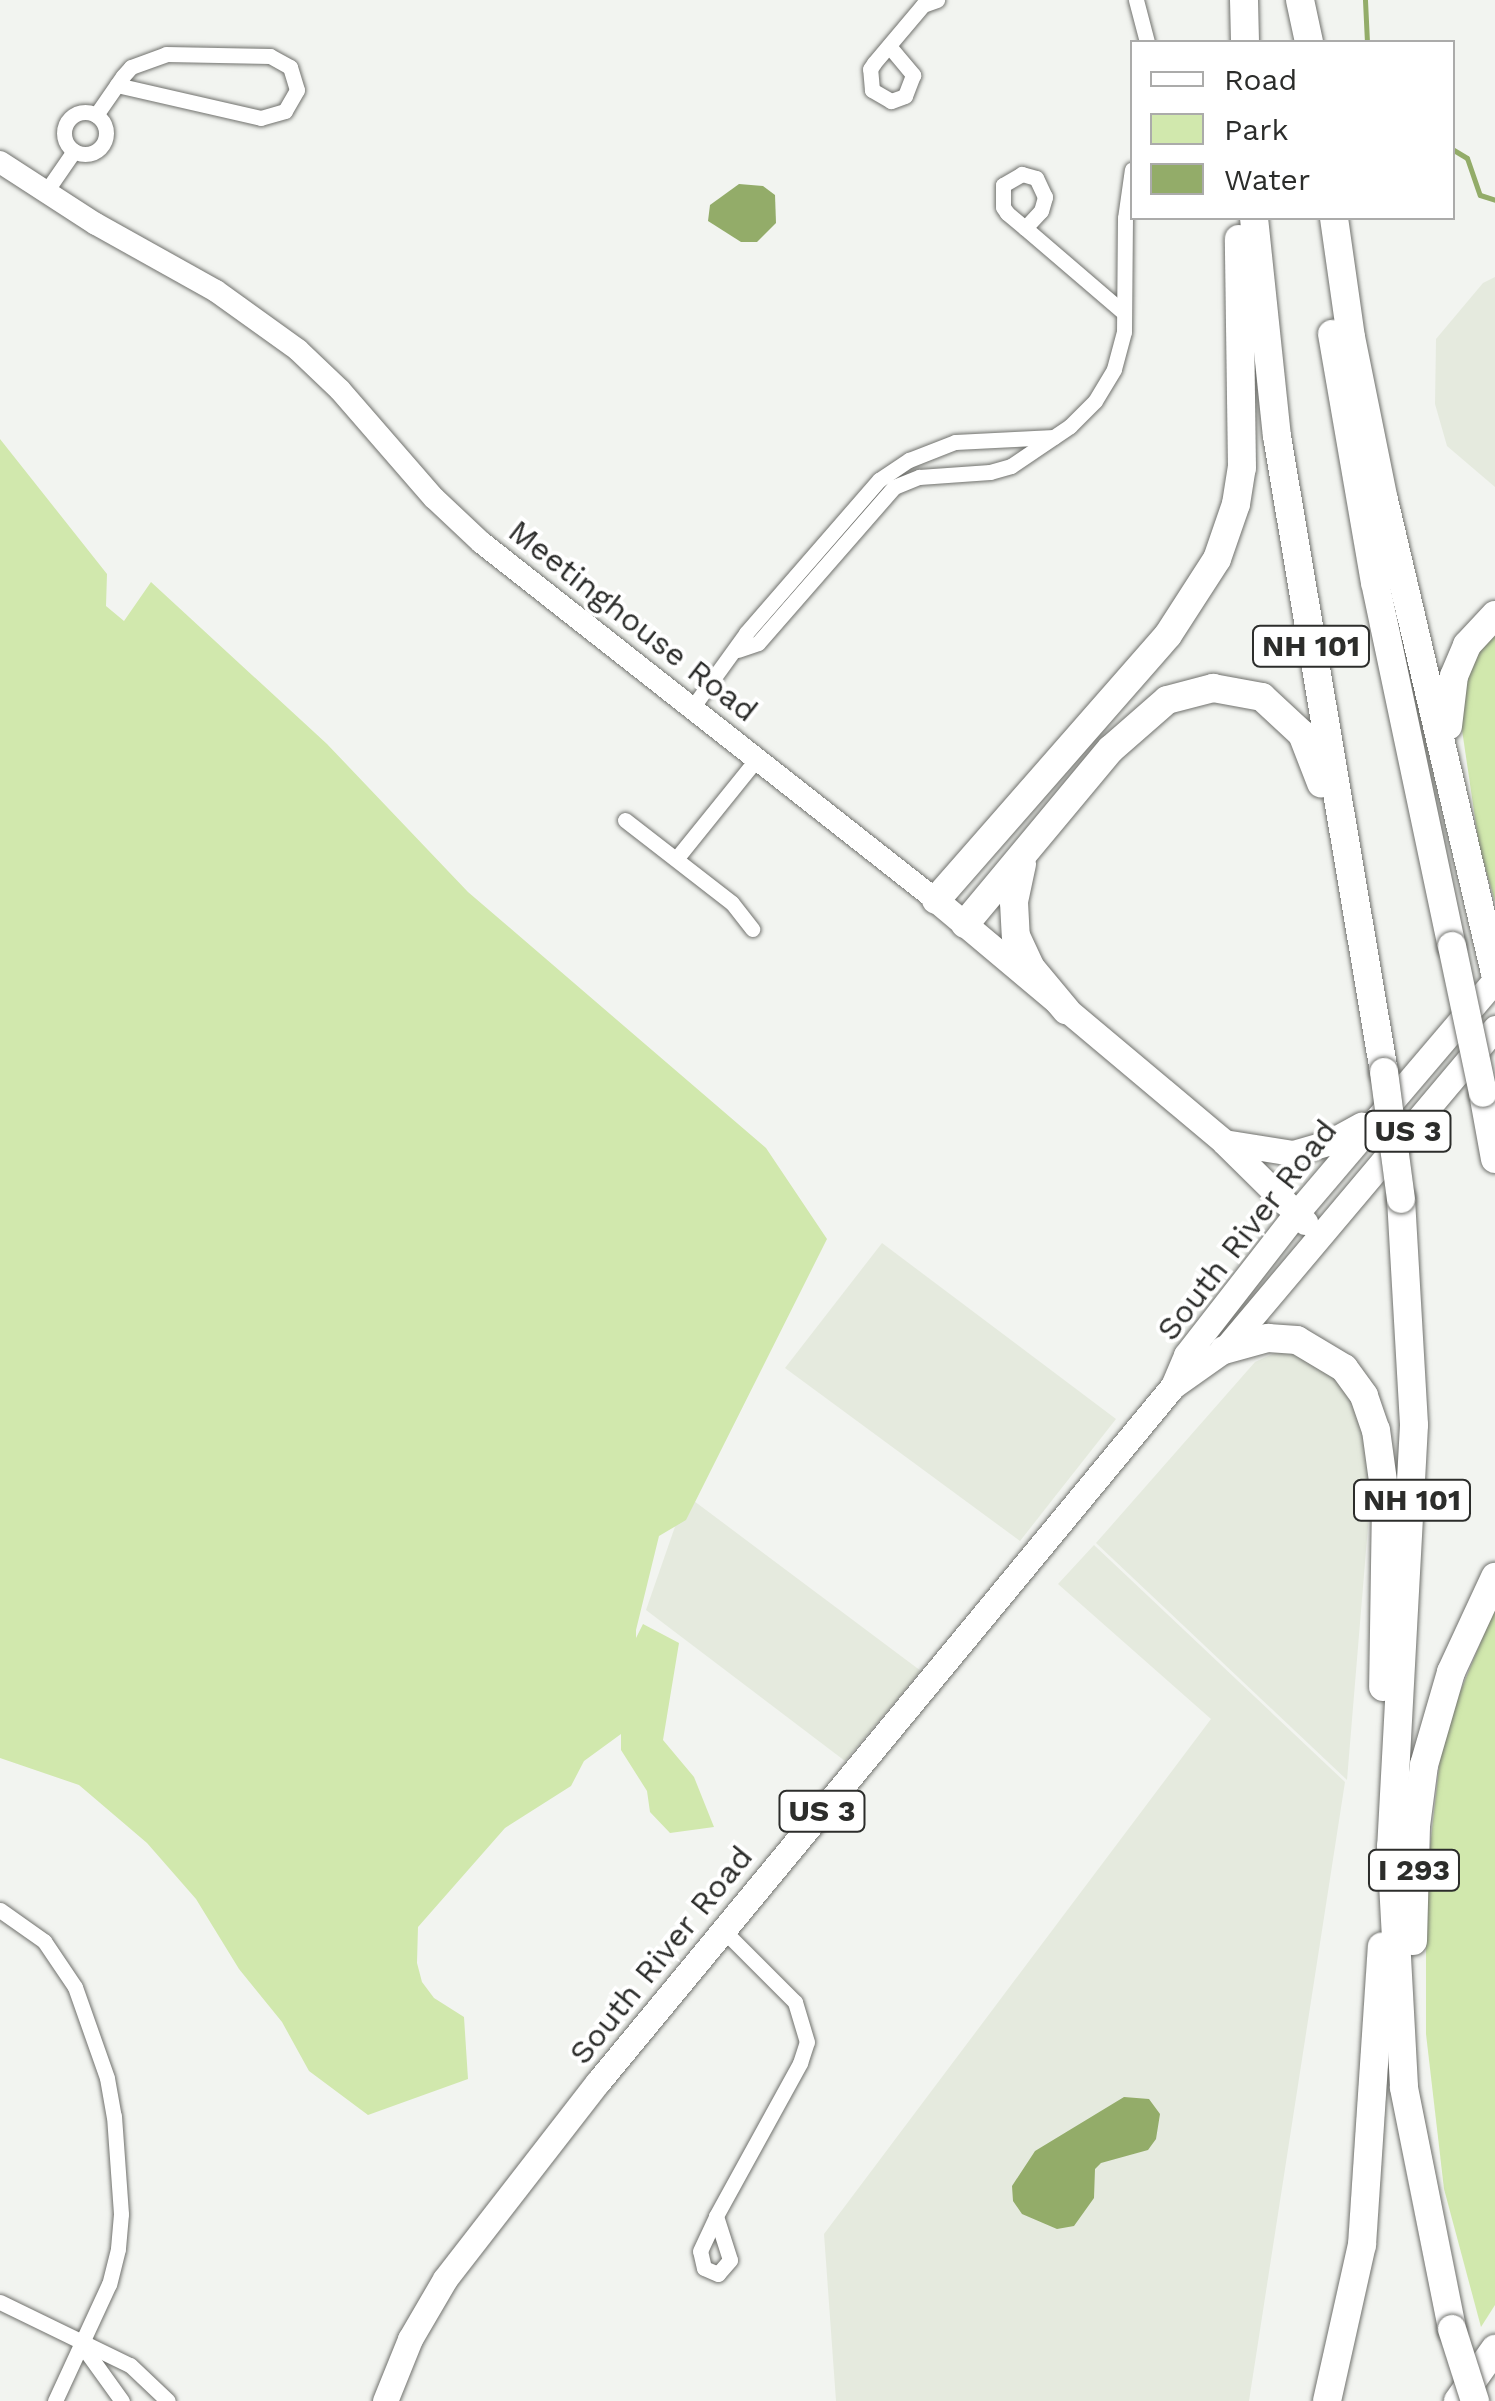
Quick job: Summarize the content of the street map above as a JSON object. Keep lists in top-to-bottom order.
{
  "streets": {
    "highway": ["NH 101", "I 293"],
    "main road": ["Meetinghouse Road", "US 3", "South River Road"]
  },
  "crossings": [
    ["Meetinghouse Road", "South River Road"],
    ["NH 101", "I 293"]
  ],
  "legend": ["Road", "Park", "Water"]
}
